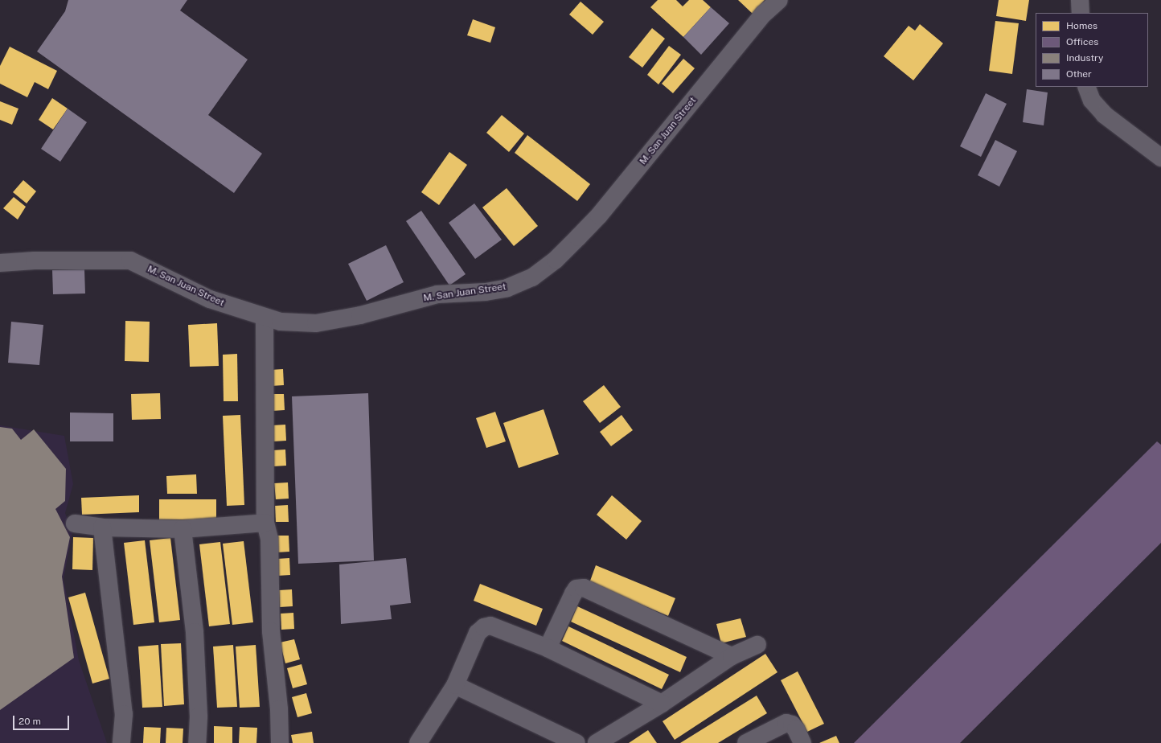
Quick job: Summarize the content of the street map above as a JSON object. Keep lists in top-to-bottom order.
{
  "streets": {
    "street": ["M. San Juan Street"]
  },
  "legend": [
    "Homes",
    "Offices",
    "Industry",
    "Other"
  ],
  "scale_bar": "20 m"
}
